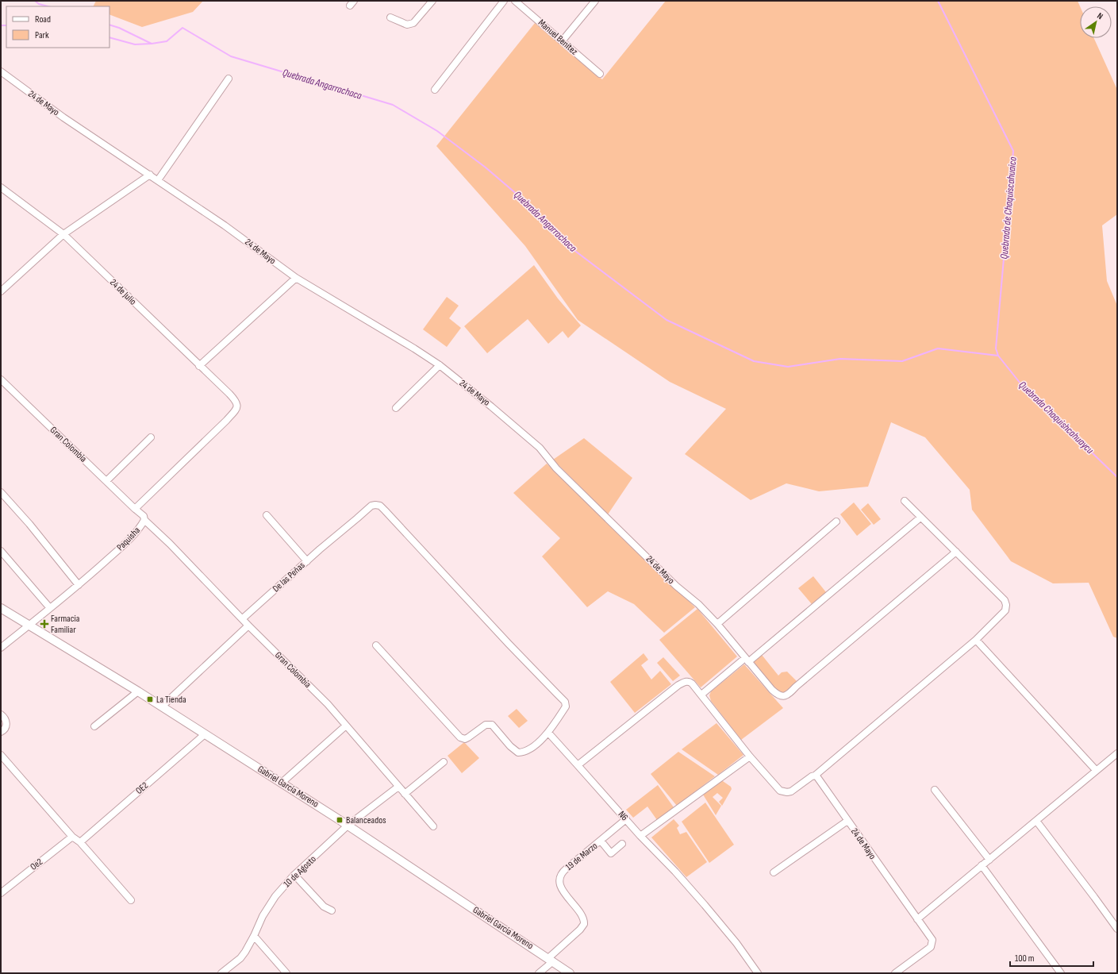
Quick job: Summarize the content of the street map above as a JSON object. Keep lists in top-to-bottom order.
{
  "streets": {
    "street": [
      "Manuel Benítez",
      "24 de Mayo",
      "24 de Julio",
      "Gran Colombia",
      "Paquisha",
      "De las Peñas",
      "Gabriel Garcia Moreno",
      "OE2",
      "N6",
      "19 de Marzo",
      "Oe2",
      "10 de Agosto"
    ]
  },
  "crossings": [
    ["24 de Julio", "Gran Colombia"],
    ["24 de Julio", "Paquisha"],
    ["Gran Colombia", "Paquisha"],
    ["Gran Colombia", "De las Peñas"],
    ["Gran Colombia", "10 de Agosto"],
    ["Paquisha", "Gabriel Garcia Moreno"],
    ["De las Peñas", "N6"],
    ["Gabriel Garcia Moreno", "OE2"],
    ["Gabriel Garcia Moreno", "19 de Marzo"],
    ["Gabriel Garcia Moreno", "10 de Agosto"],
    ["N6", "19 de Marzo"]
  ],
  "water": ["Quebrada Angarrachaca", "Quebrada de Chaquiscahuaico", "Quebrada Chaquishcahuaycu"],
  "places": {
    "health": ["Farmacia Familiar"],
    "transit": ["La Tienda", "Balanceados"]
  },
  "legend": ["Road", "Park"],
  "scale_bar": "100 m",
  "north": "top right"
}
